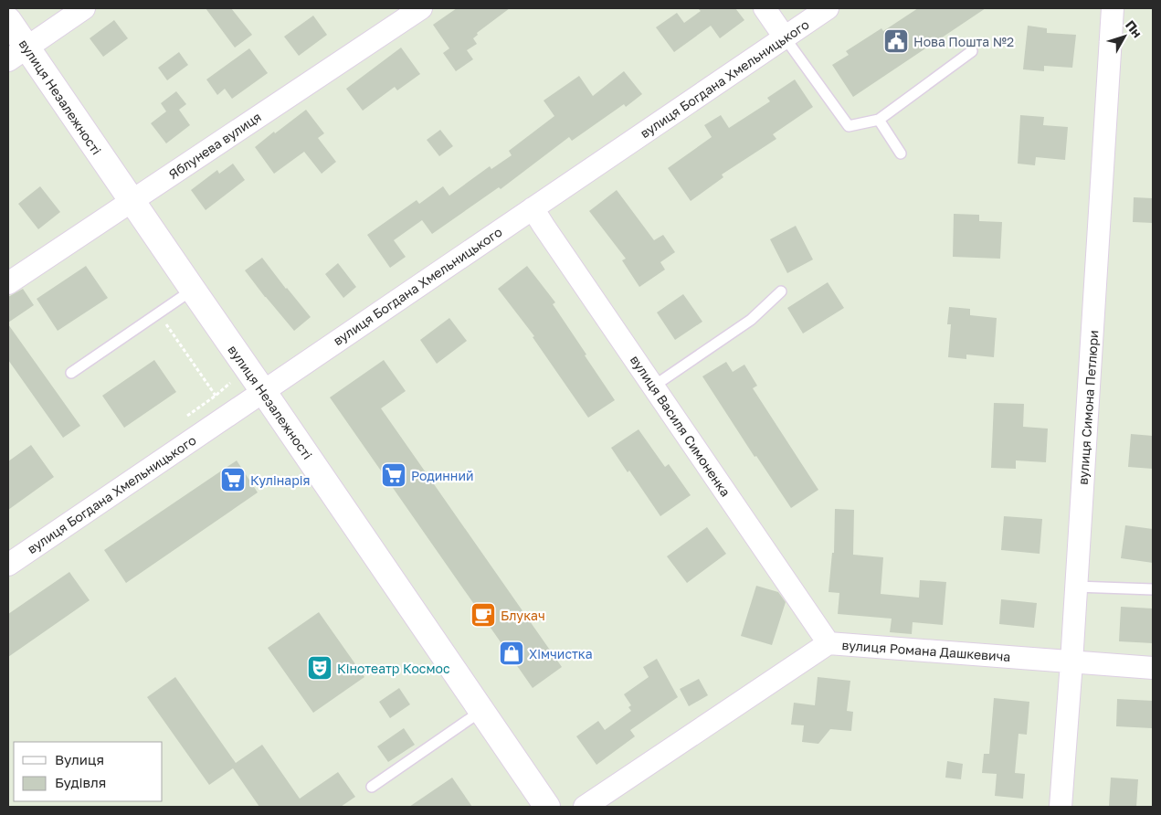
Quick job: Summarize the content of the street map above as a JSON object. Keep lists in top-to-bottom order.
{
  "streets": {
    "main road": ["вулиця Незалежності"],
    "street": [
      "вулиця Богдана Хмельницького",
      "Яблунева вулиця",
      "вулиця Симона Петлюри",
      "вулиця Василя Симоненка",
      "вулиця Романа Дашкевича"
    ]
  },
  "crossings": [
    ["вулиця Богдана Хмельницького", "вулиця Незалежності"],
    ["вулиця Богдана Хмельницького", "вулиця Василя Симоненка"],
    ["вулиця Незалежності", "Яблунева вулиця"],
    ["вулиця Симона Петлюри", "вулиця Романа Дашкевича"],
    ["вулиця Василя Симоненка", "вулиця Романа Дашкевича"]
  ],
  "places": {
    "public building": ["Нова Пошта №2"],
    "supermarket": ["Родинний", "Кулінарія"],
    "cafe": ["Блукач"],
    "shop": ["Хімчистка"],
    "theatre": ["Кінотеатр Космос"]
  },
  "legend": ["Вулиця", "Будівля"],
  "north": "top right"
}
